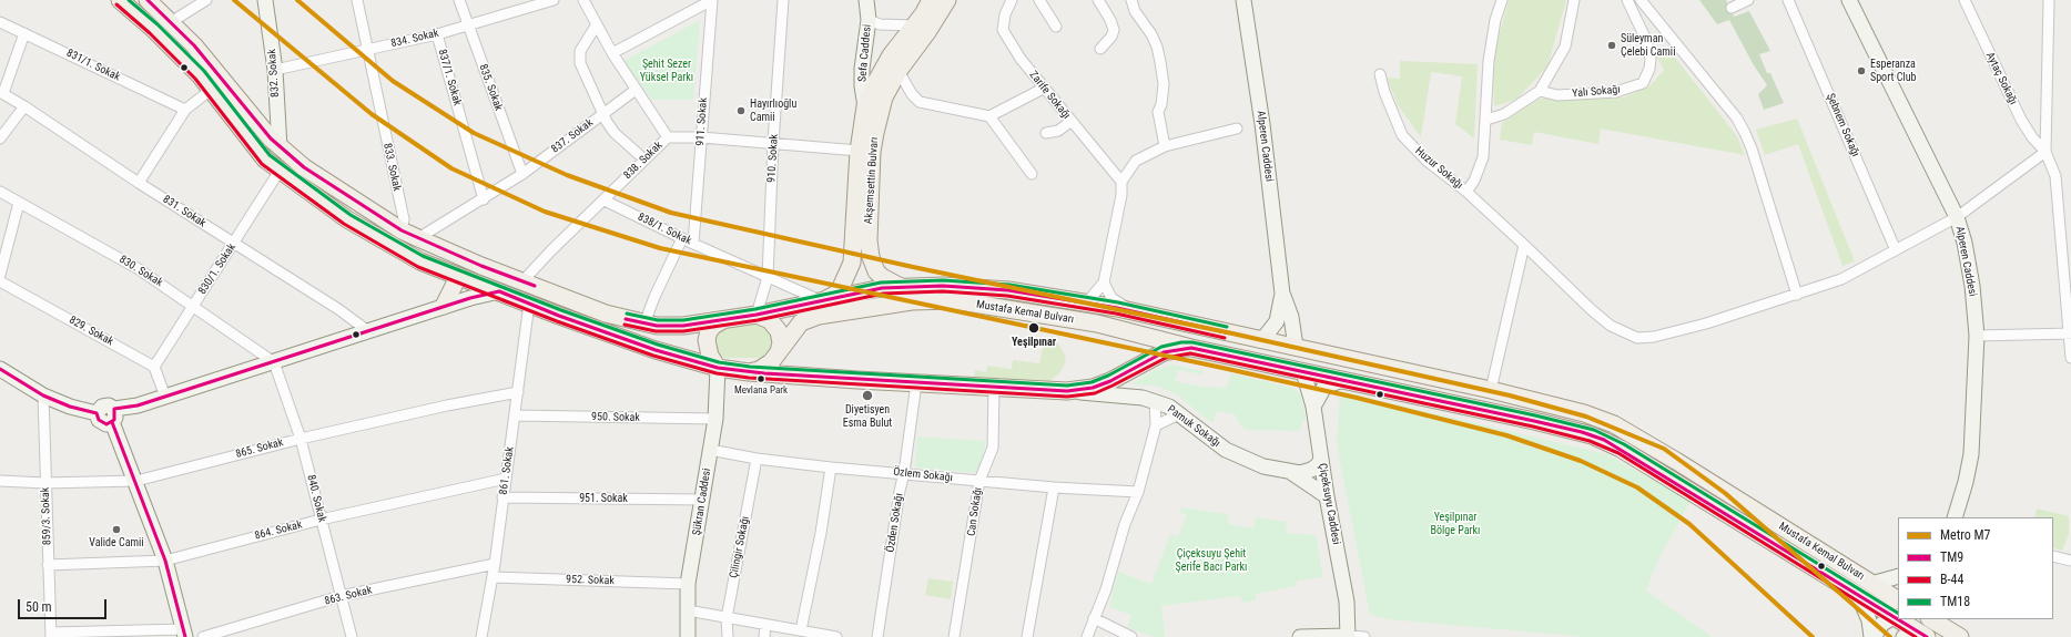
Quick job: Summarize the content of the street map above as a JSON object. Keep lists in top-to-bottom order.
{
  "streets": {
    "main road": ["Akşemsettin Bulvarı", "Mustafa Kemal Bulvarı", "Pamuk Sokağı"],
    "street": [
      "834. Sokak",
      "Sefa Caddesi",
      "831/1. Sokak",
      "832. Sokak",
      "837/1. Sokak",
      "Aytaç Sokağı",
      "835. Sokak",
      "Yalı Sokağı",
      "Zarife Sokağı",
      "911. Sokak",
      "Şebnem Sokağı",
      "837. Sokak",
      "Alperen Caddesi",
      "910. Sokak",
      "838. Sokak",
      "833. Sokak",
      "Huzur Sokağı",
      "831. Sokak",
      "838/1. Sokak",
      "830/1. Sokak",
      "830. Sokak",
      "829. Sokak",
      "950. Sokak",
      "865. Sokak",
      "861. Sokak",
      "Özlem Sokağı",
      "840. Sokak",
      "951. Sokak",
      "Şükran Caddesi",
      "Çiçeksuyu Caddesi",
      "Can Sokağı",
      "859/3. Sokak",
      "Özden Sokağı",
      "864. Sokak",
      "Çilingir Sokağı",
      "952. Sokak",
      "863. Sokak"
    ]
  },
  "crossings": [
    ["834. Sokak", "832. Sokak"],
    ["834. Sokak", "837/1. Sokak"],
    ["834. Sokak", "835. Sokak"],
    ["834. Sokak", "833. Sokak"],
    ["Sefa Caddesi", "Akşemsettin Bulvarı"],
    ["832. Sokak", "Mustafa Kemal Bulvarı"],
    ["837/1. Sokak", "837. Sokak"],
    ["Aytaç Sokağı", "Huzur Sokağı"],
    ["835. Sokak", "837. Sokak"],
    ["911. Sokak", "838. Sokak"],
    ["911. Sokak", "838/1. Sokak"],
    ["Şebnem Sokağı", "Huzur Sokağı"],
    ["837. Sokak", "Mustafa Kemal Bulvarı"],
    ["Alperen Caddesi", "Huzur Sokağı"],
    ["910. Sokak", "838. Sokak"],
    ["910. Sokak", "838/1. Sokak"],
    ["910. Sokak", "Mustafa Kemal Bulvarı"],
    ["910. Sokak", "Pamuk Sokağı"],
    ["910. Sokak", "Şükran Caddesi"],
    ["838. Sokak", "Akşemsettin Bulvarı"],
    ["838. Sokak", "838/1. Sokak"],
    ["838. Sokak", "Mustafa Kemal Bulvarı"],
    ["833. Sokak", "Mustafa Kemal Bulvarı"],
    ["Akşemsettin Bulvarı", "Mustafa Kemal Bulvarı"],
    ["831. Sokak", "830/1. Sokak"],
    ["838/1. Sokak", "Mustafa Kemal Bulvarı"],
    ["830/1. Sokak", "830. Sokak"],
    ["830/1. Sokak", "829. Sokak"],
    ["830/1. Sokak", "Pamuk Sokağı"],
    ["830. Sokak", "840. Sokak"],
    ["Mustafa Kemal Bulvarı", "Pamuk Sokağı"],
    ["Mustafa Kemal Bulvarı", "Şükran Caddesi"],
    ["Mustafa Kemal Bulvarı", "Çiçeksuyu Caddesi"],
    ["950. Sokak", "861. Sokak"],
    ["950. Sokak", "Şükran Caddesi"],
    ["Pamuk Sokağı", "861. Sokak"],
    ["Pamuk Sokağı", "Şükran Caddesi"],
    ["Pamuk Sokağı", "Çiçeksuyu Caddesi"],
    ["Pamuk Sokağı", "Can Sokağı"],
    ["Pamuk Sokağı", "Özden Sokağı"],
    ["865. Sokak", "861. Sokak"],
    ["865. Sokak", "840. Sokak"],
    ["865. Sokak", "859/3. Sokak"],
    ["861. Sokak", "951. Sokak"],
    ["861. Sokak", "864. Sokak"],
    ["861. Sokak", "952. Sokak"],
    ["861. Sokak", "863. Sokak"],
    ["Özlem Sokağı", "Şükran Caddesi"],
    ["Özlem Sokağı", "Can Sokağı"],
    ["Özlem Sokağı", "Özden Sokağı"],
    ["Özlem Sokağı", "Çilingir Sokağı"],
    ["840. Sokak", "864. Sokak"],
    ["840. Sokak", "863. Sokak"],
    ["951. Sokak", "Şükran Caddesi"],
    ["Şükran Caddesi", "952. Sokak"],
    ["859/3. Sokak", "864. Sokak"]
  ],
  "parks": ["Şehit Sezer Yüksel Parkı", "Yeşilpınar Bölge Parkı", "Çiçeksuyu Şehit Şerife Bacı Parkı"],
  "places": [
    "Süleyman Çelebi Camii",
    "Esperanza Sport Club",
    "Hayırlıoğlu Camii",
    "Yeşilpınar",
    "Mevlana Park",
    "Diyetisyen Esma Bulut",
    "Valide Camii"
  ],
  "lines": [
    "metro line M7",
    "transit line TM9",
    "transit line TM18",
    "transit line B-44"
  ],
  "legend": [
    "Metro M7",
    "TM9",
    "B-44",
    "TM18"
  ],
  "scale_bar": "50 m"
}
